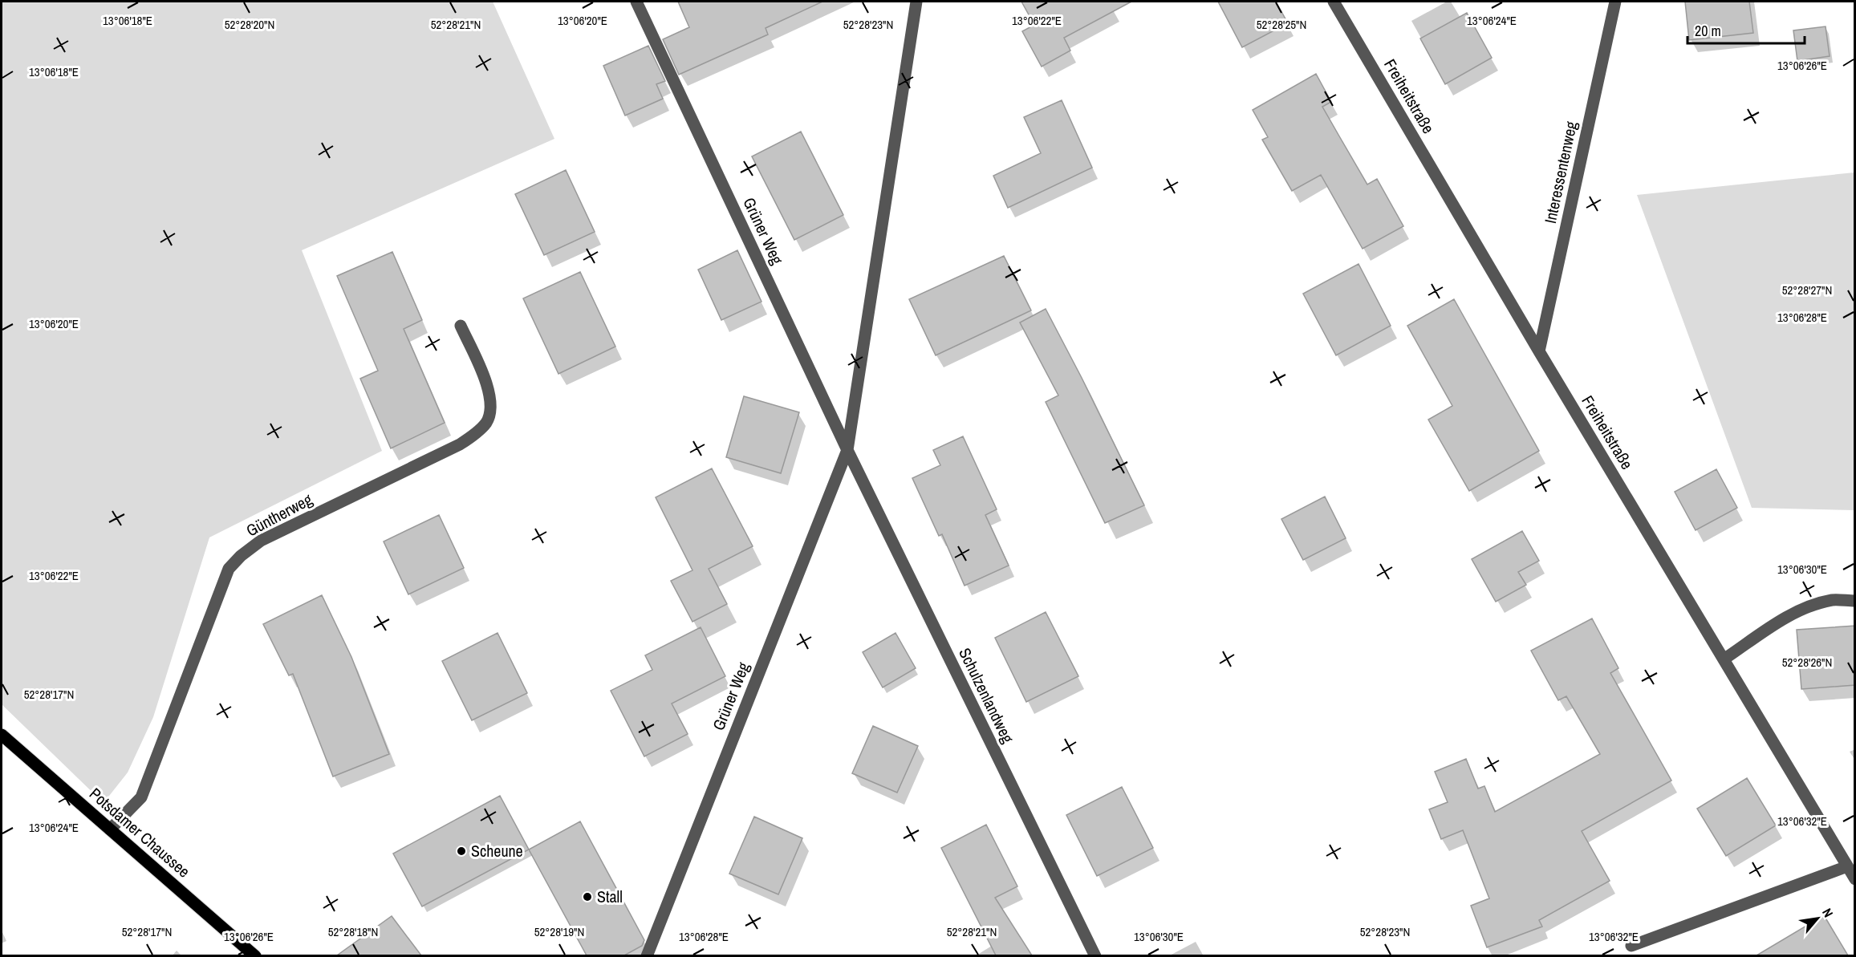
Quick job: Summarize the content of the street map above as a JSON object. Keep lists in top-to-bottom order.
{
  "streets": {
    "main road": ["Potsdamer Chaussee"],
    "street": [
      "Freiheitstraße",
      "Interessentenweg",
      "Grüner Weg",
      "Güntherweg",
      "Schulzenlandweg"
    ]
  },
  "crossings": [
    ["Freiheitstraße", "Interessentenweg"],
    ["Grüner Weg", "Schulzenlandweg"],
    ["Güntherweg", "Potsdamer Chaussee"]
  ],
  "places": ["Scheune", "Stall"],
  "scale_bar": "20 m",
  "north": "top right",
  "coordinates": [
    "13°06'18\"E",
    "13°06'20\"E",
    "13°06'22\"E",
    "13°06'24\"E",
    "52°28'20\"N",
    "52°28'21\"N",
    "52°28'23\"N",
    "52°28'25\"N",
    "13°06'26\"E",
    "52°28'27\"N",
    "13°06'28\"E",
    "13°06'30\"E",
    "52°28'26\"N",
    "52°28'17\"N",
    "13°06'32\"E",
    "52°28'18\"N",
    "52°28'19\"N"
  ]
}
